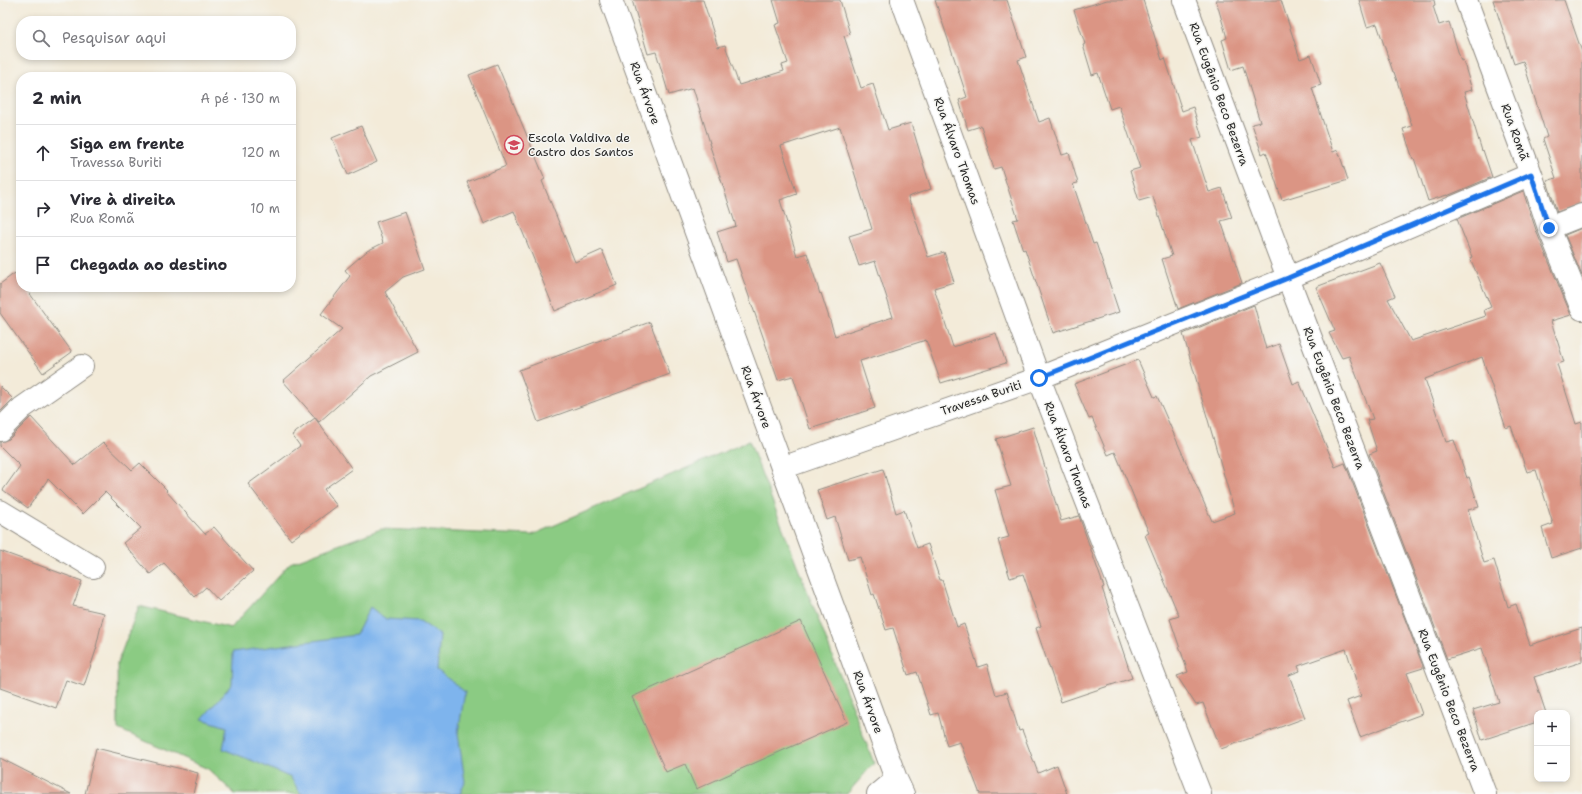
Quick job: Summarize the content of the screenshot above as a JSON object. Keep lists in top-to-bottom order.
{
  "streets": {
    "street": [
      "Rua Árvore",
      "Rua Eugênio Beco Bezerra",
      "Rua Romã",
      "Rua Álvaro Thomas",
      "Travessa Buriti"
    ]
  },
  "crossings": [
    ["Rua Árvore", "Travessa Buriti"],
    ["Rua Eugênio Beco Bezerra", "Travessa Buriti"],
    ["Rua Romã", "Travessa Buriti"],
    ["Rua Álvaro Thomas", "Travessa Buriti"]
  ],
  "places": {
    "school or university": ["Escola Valdiva de Castro dos Santos"]
  },
  "page": {
    "search": "Pesquisar aqui",
    "heading": ["2 min", "A pé · 130 m"],
    "list": [
      ["Siga em frente", "Travessa Buriti", "120 m"],
      ["Vire à direita", "Rua Romã", "10 m"],
      "Chegada ao destino"
    ],
    "map_buttons": ["+", "−"]
  }
}
